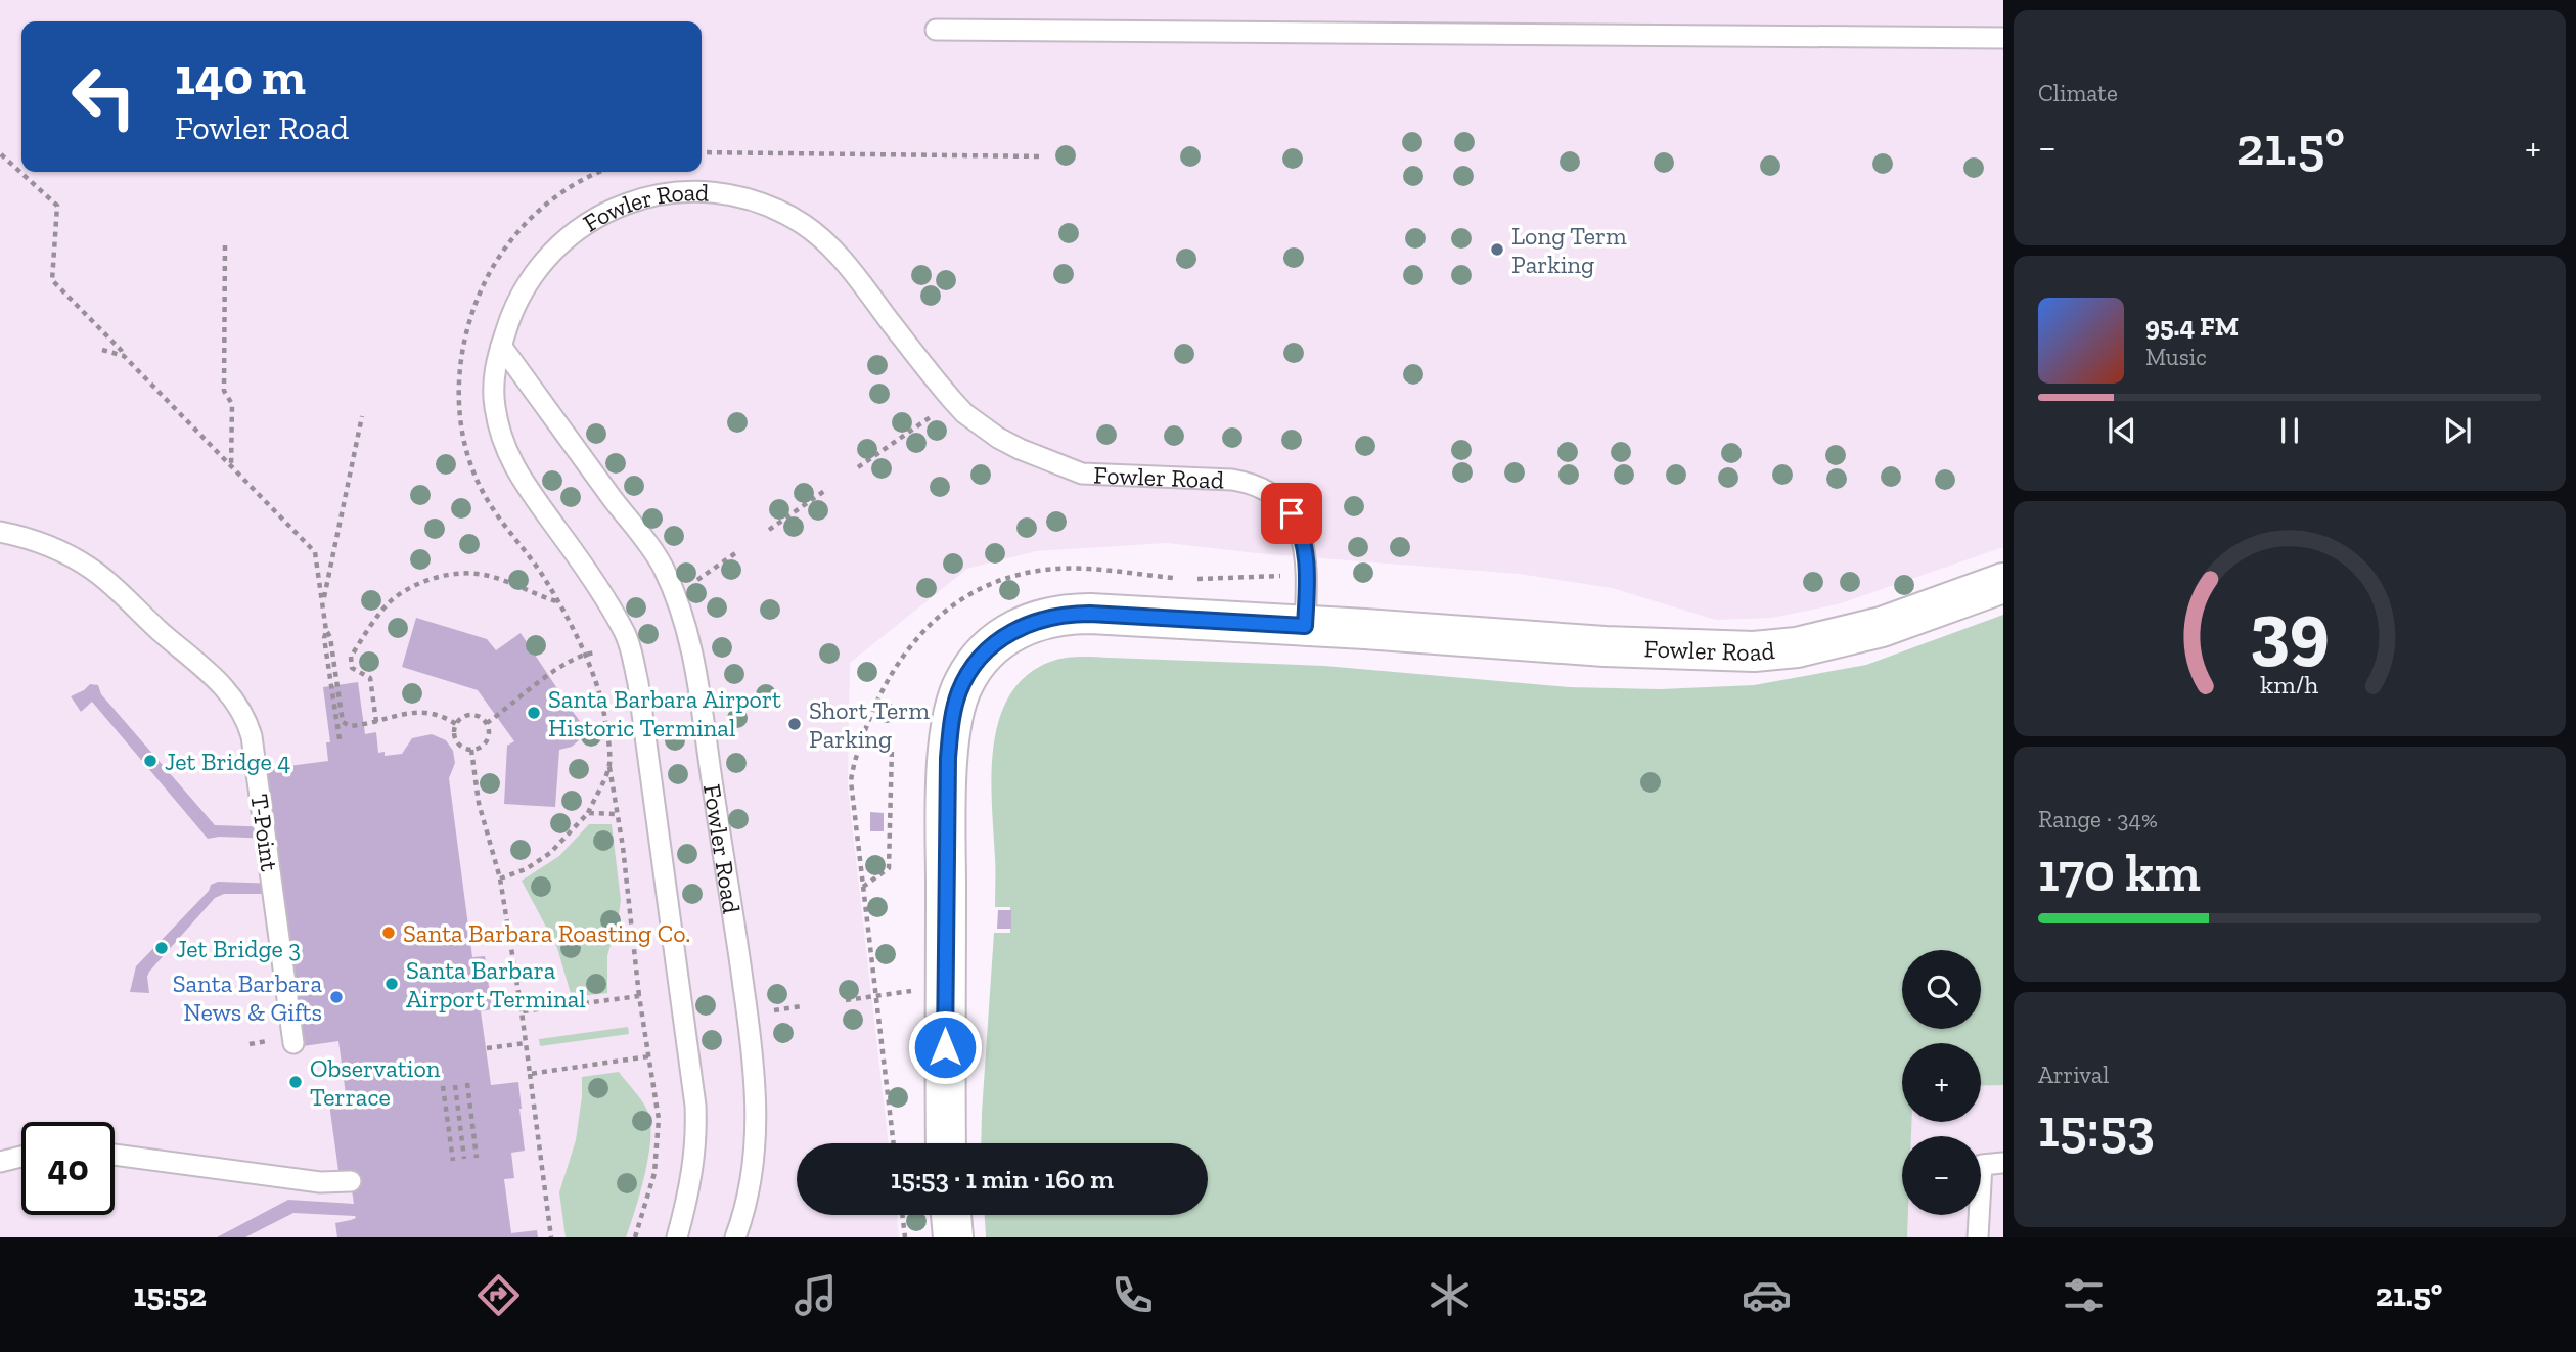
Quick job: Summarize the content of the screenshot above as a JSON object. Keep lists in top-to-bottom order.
{
  "streets": {
    "street": ["Fowler Road"],
    "lane": ["T-Point"]
  },
  "places": [
    "Long Term Parking",
    "Santa Barbara Airport Historic Terminal",
    "Short Term Parking",
    "Jet Bridge 4",
    "Santa Barbara Roasting Co.",
    "Jet Bridge 3",
    "Santa Barbara Airport Terminal",
    "Santa Barbara News & Gifts",
    "Observation Terrace"
  ],
  "page": {
    "tile": [
      "Climate",
      ["Range · 34%", "170 km"],
      ["Arrival", "15:53"]
    ],
    "turn": ["140 m", "Fowler Road"],
    "heat": ["−", "21.5°", "+"],
    "song": ["95.4 FM", "Music"],
    "map_buttons": ["+", "−"],
    "limit": "40",
    "trip": "15:53 · 1 min · 160 m",
    "tabs": ["15:52", "21.5°"],
    "gauge": ["39", "km/h"]
  }
}
